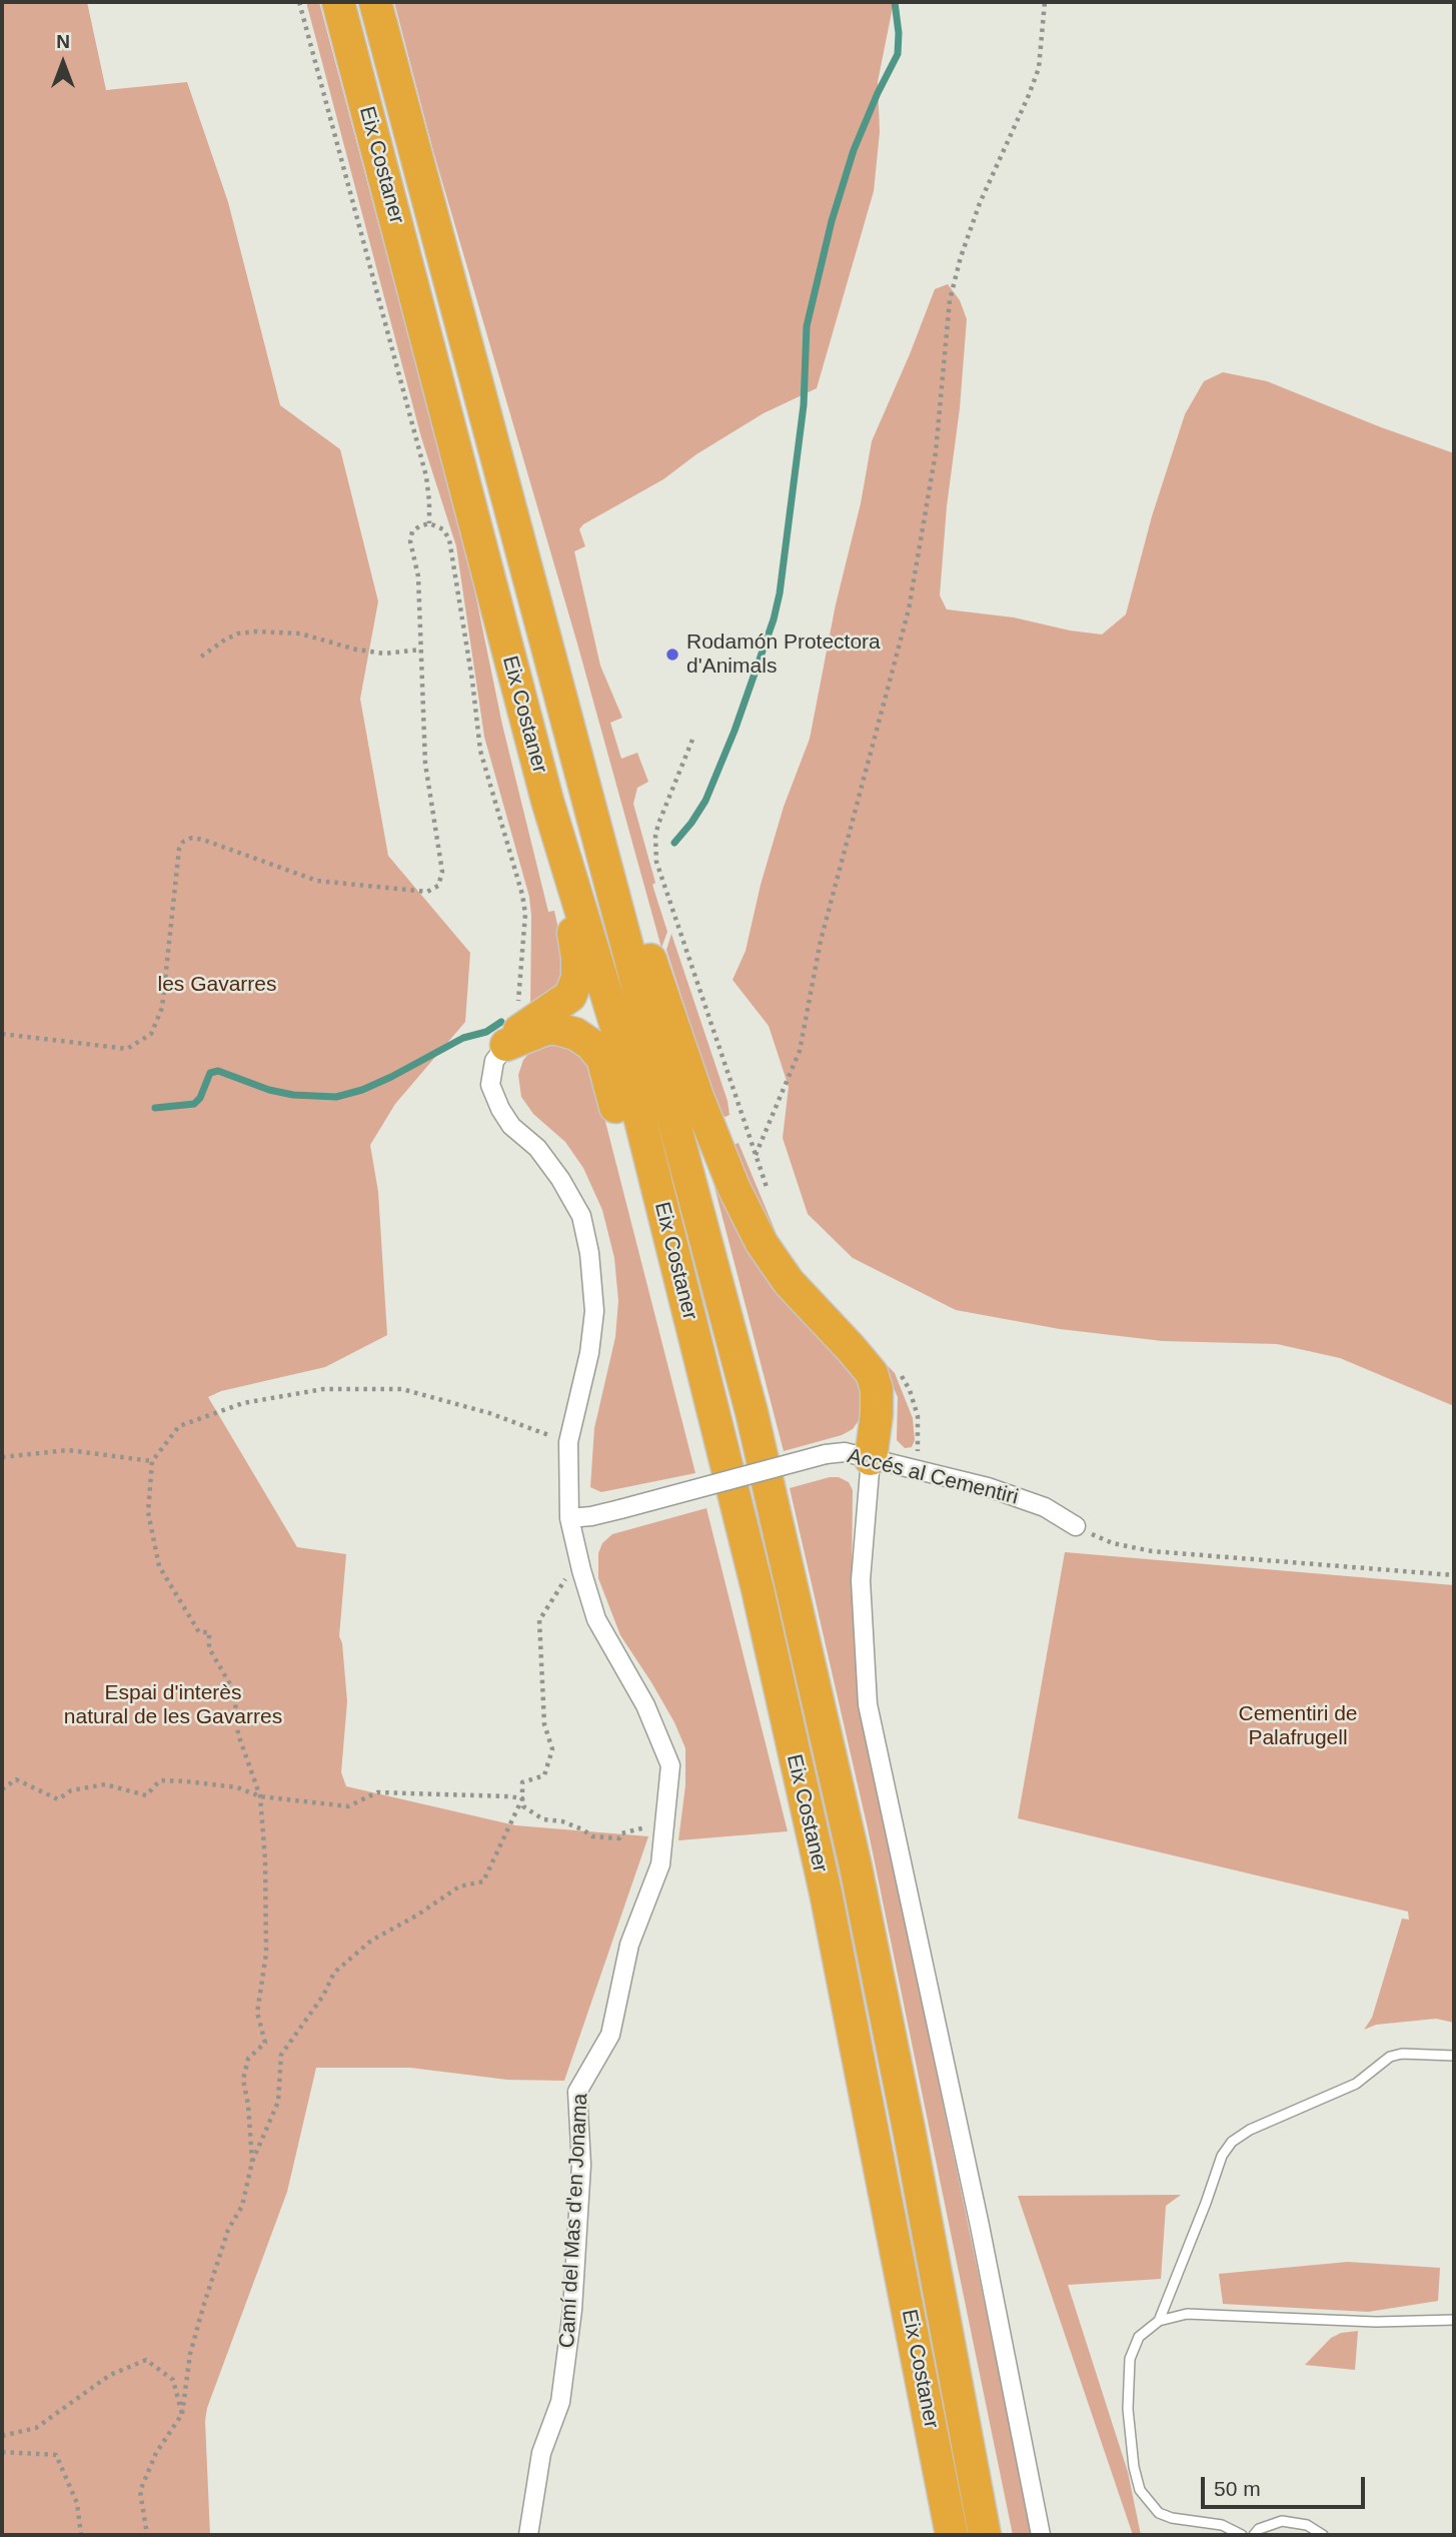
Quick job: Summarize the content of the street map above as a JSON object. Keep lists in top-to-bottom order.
{
  "streets": {
    "highway": ["Eix Costaner"],
    "street": ["Accés al Cementiri", "Camí del Mas d'en Jonama"]
  },
  "crossings": [
    ["Accés al Cementiri", "Camí del Mas d'en Jonama"]
  ],
  "parks": ["les Gavarres", "Espai d'interès natural de les Gavarres", "Cementiri de Palafrugell"],
  "places": ["Rodamón Protectora d'Animals"],
  "scale_bar": "50 m",
  "north": "top"
}
